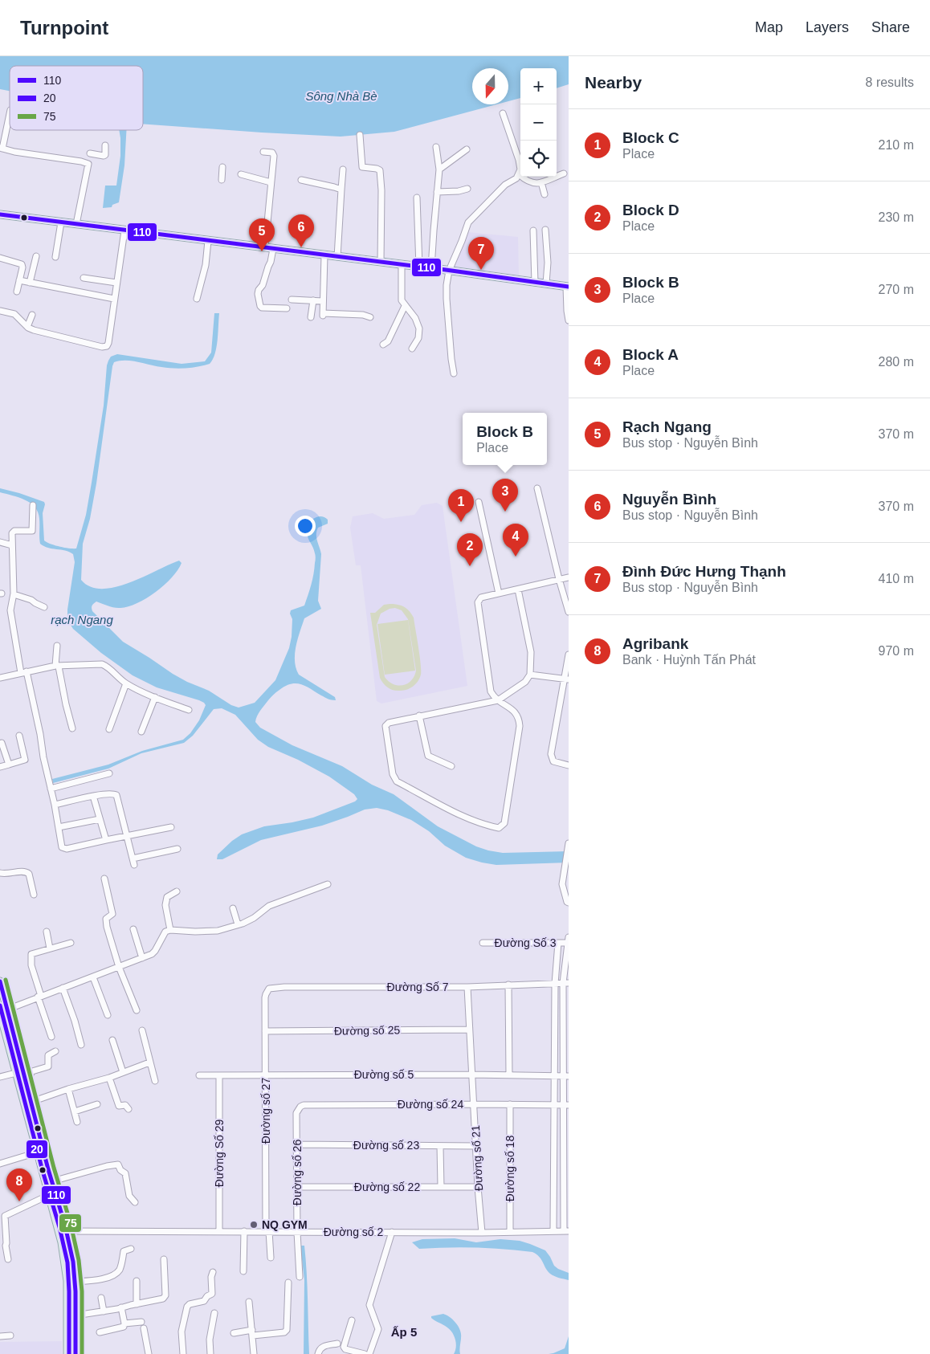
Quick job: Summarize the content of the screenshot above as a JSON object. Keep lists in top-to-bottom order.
{
  "streets": {
    "street": [
      "Đường Số 3",
      "Đường Số 7",
      "Đường số 25",
      "Đường số 5",
      "Đường số 24",
      "Đường số 27",
      "Đường số 23",
      "Đường Số 29",
      "Đường số 21",
      "Đường số 18",
      "Đường số 26",
      "Đường số 22",
      "Đường số 2"
    ]
  },
  "crossings": [
    ["Đường Số 7", "Đường số 27"],
    ["Đường Số 7", "Đường số 21"],
    ["Đường số 25", "Đường số 27"],
    ["Đường số 25", "Đường số 21"],
    ["Đường số 5", "Đường số 27"],
    ["Đường số 5", "Đường Số 29"],
    ["Đường số 5", "Đường số 21"],
    ["Đường số 24", "Đường số 21"],
    ["Đường số 24", "Đường số 18"],
    ["Đường số 24", "Đường số 26"],
    ["Đường số 27", "Đường số 2"],
    ["Đường số 23", "Đường số 21"],
    ["Đường số 23", "Đường số 26"],
    ["Đường Số 29", "Đường số 2"],
    ["Đường số 21", "Đường số 22"],
    ["Đường số 21", "Đường số 2"],
    ["Đường số 18", "Đường số 2"],
    ["Đường số 26", "Đường số 22"],
    ["Đường số 26", "Đường số 2"]
  ],
  "districts": ["Ấp 5"],
  "water": ["Sông Nhà Bè", "rạch Ngang"],
  "places": ["NQ GYM"],
  "lines": ["transit line 110", "transit line 75", "transit line 20"],
  "legend": ["110", "20", "75"],
  "north": "bottom",
  "page": {
    "header": "Turnpoint",
    "nav": ["Map", "Layers", "Share"],
    "heading": ["Nearby", "8 results"],
    "map_buttons": ["+", "−"],
    "list": [
      {
        "mark": "1",
        "name": "Block C",
        "note": "Place",
        "value": "210 m"
      },
      {
        "mark": "2",
        "name": "Block D",
        "note": "Place",
        "value": "230 m"
      },
      {
        "mark": "3",
        "name": "Block B",
        "note": "Place",
        "value": "270 m"
      },
      {
        "mark": "4",
        "name": "Block A",
        "note": "Place",
        "value": "280 m"
      },
      {
        "mark": "5",
        "name": "Rạch Ngang",
        "note": "Bus stop · Nguyễn Bình",
        "value": "370 m"
      },
      {
        "mark": "6",
        "name": "Nguyễn Bình",
        "note": "Bus stop · Nguyễn Bình",
        "value": "370 m"
      },
      {
        "mark": "7",
        "name": "Đình Đức Hưng Thạnh",
        "note": "Bus stop · Nguyễn Bình",
        "value": "410 m"
      },
      {
        "mark": "8",
        "name": "Agribank",
        "note": "Bank · Huỳnh Tấn Phát",
        "value": "970 m"
      }
    ],
    "pins": [
      "6",
      "5",
      "7",
      "3",
      "1",
      "4",
      "2",
      "8"
    ],
    "popup": ["Block B", "Place"]
  }
}
